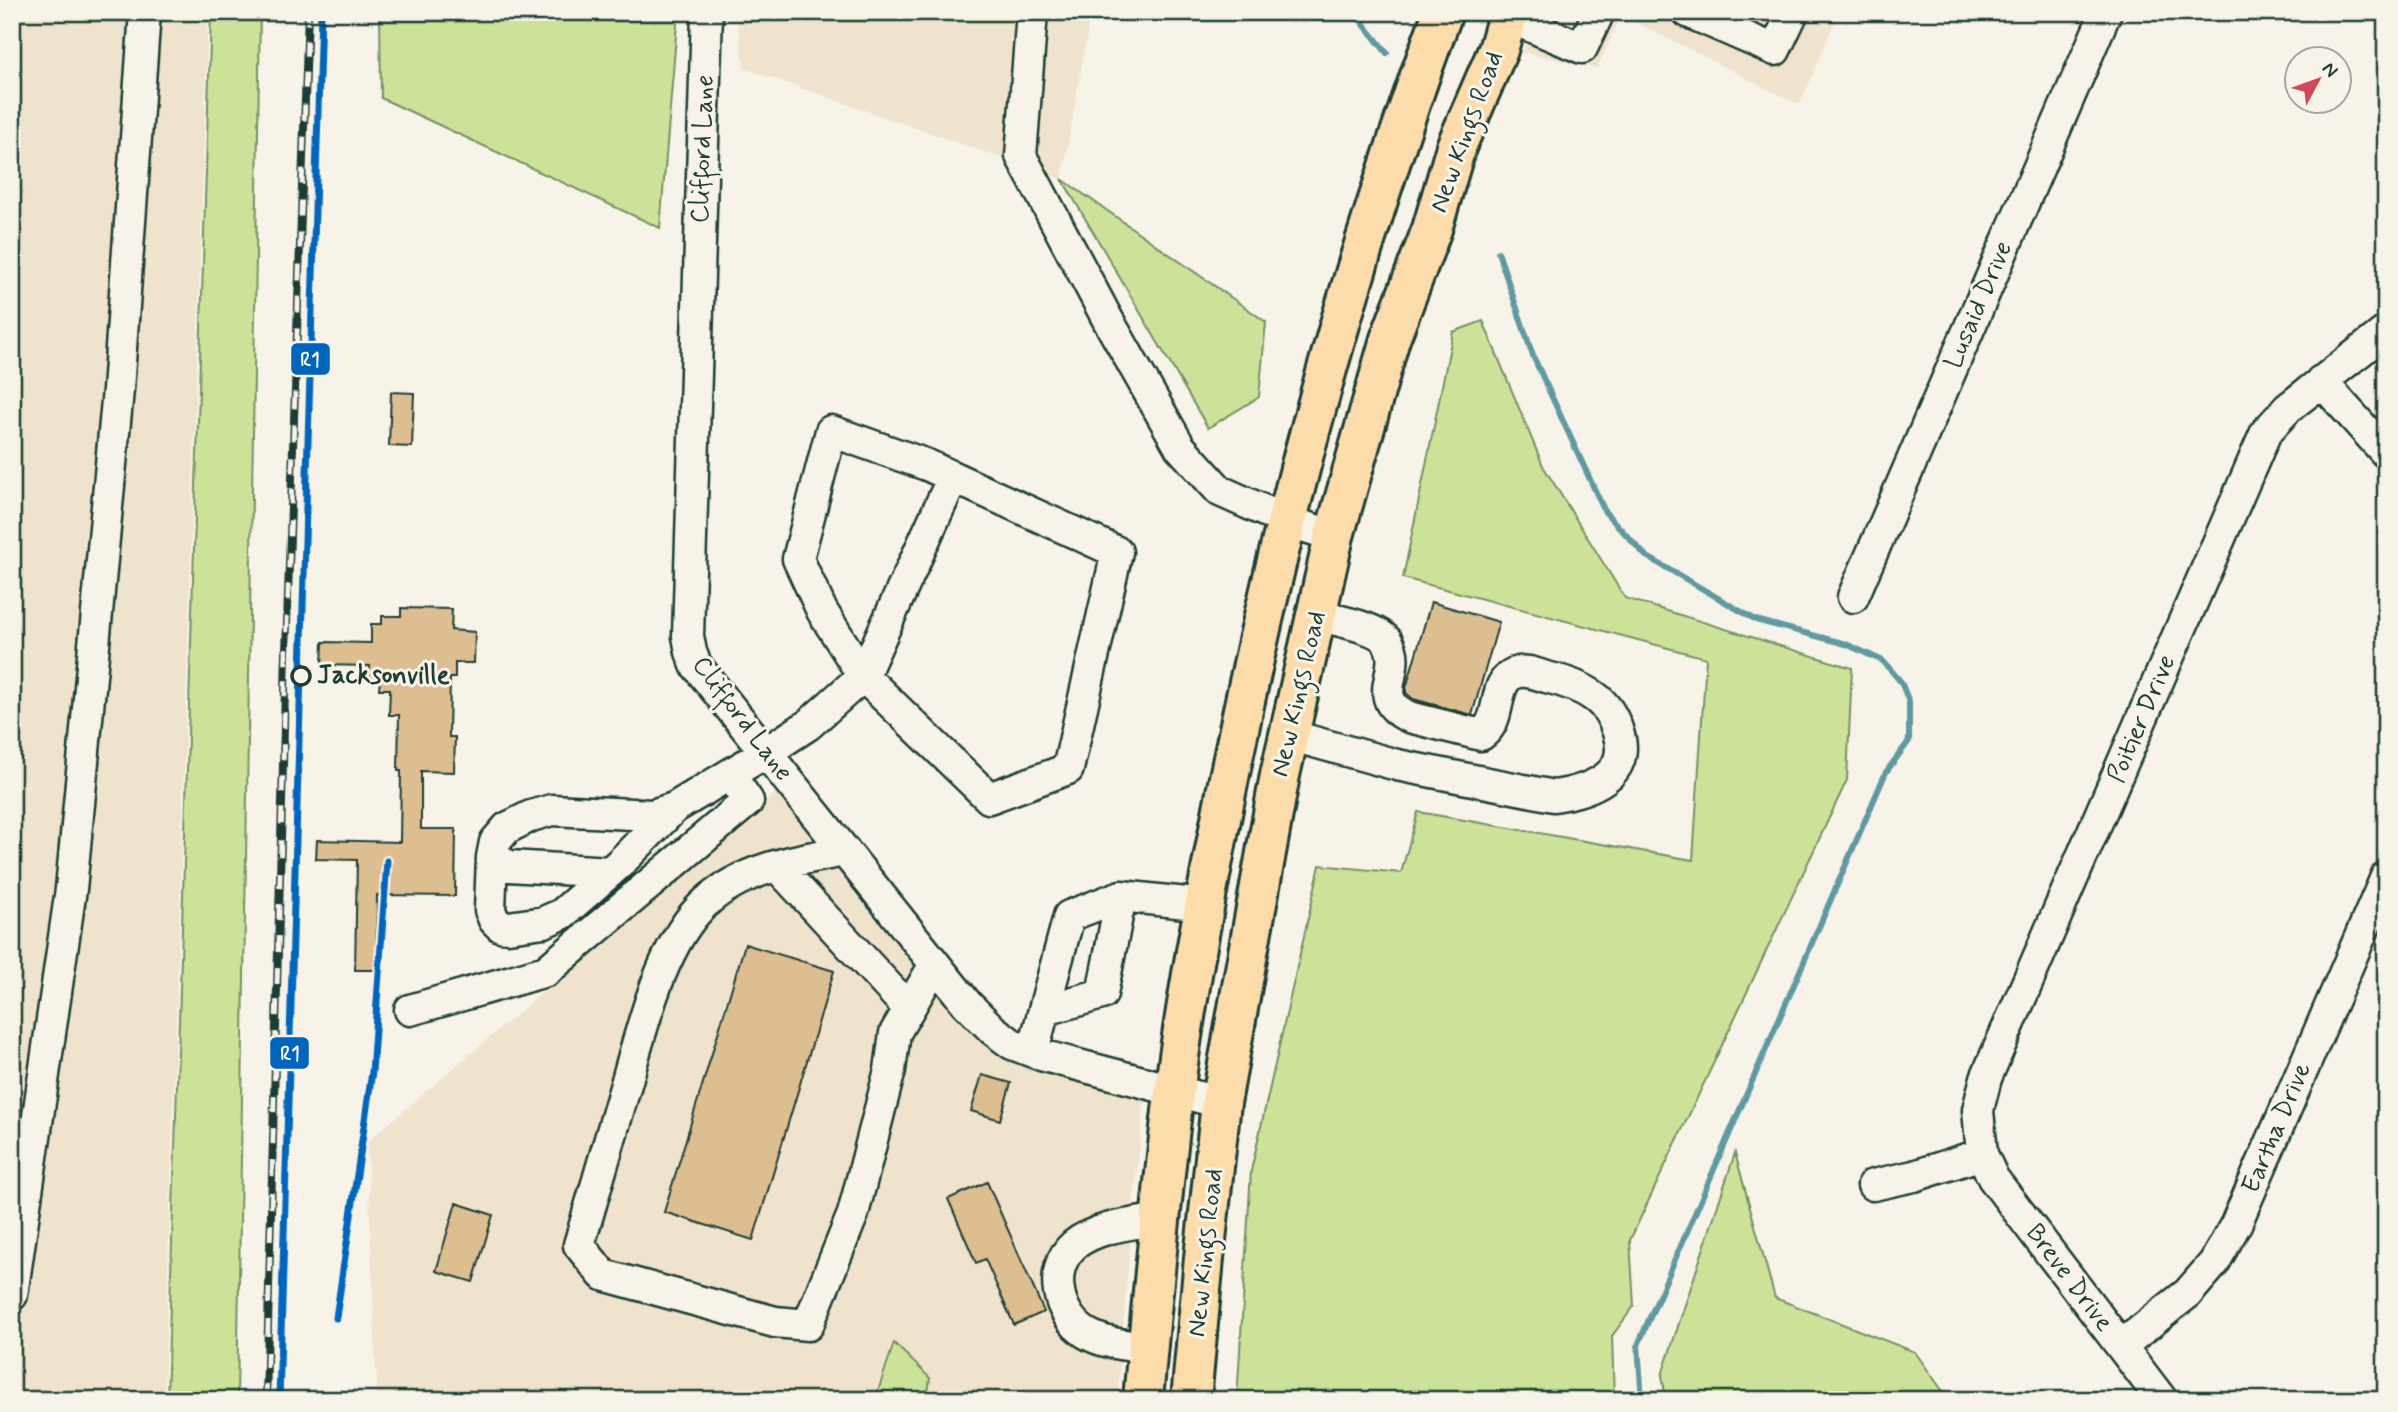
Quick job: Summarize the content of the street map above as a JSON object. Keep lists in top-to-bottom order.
{
  "streets": {
    "highway": ["New Kings Road"],
    "street": [
      "Clifford Lane",
      "Lusaid Drive",
      "Poitier Drive",
      "Eartha Drive",
      "Breve Drive"
    ]
  },
  "crossings": [
    ["New Kings Road", "Clifford Lane"],
    ["Poitier Drive", "Breve Drive"],
    ["Eartha Drive", "Breve Drive"]
  ],
  "places": ["Jacksonville"],
  "lines": ["transit line R1"],
  "north": "top right"
}
